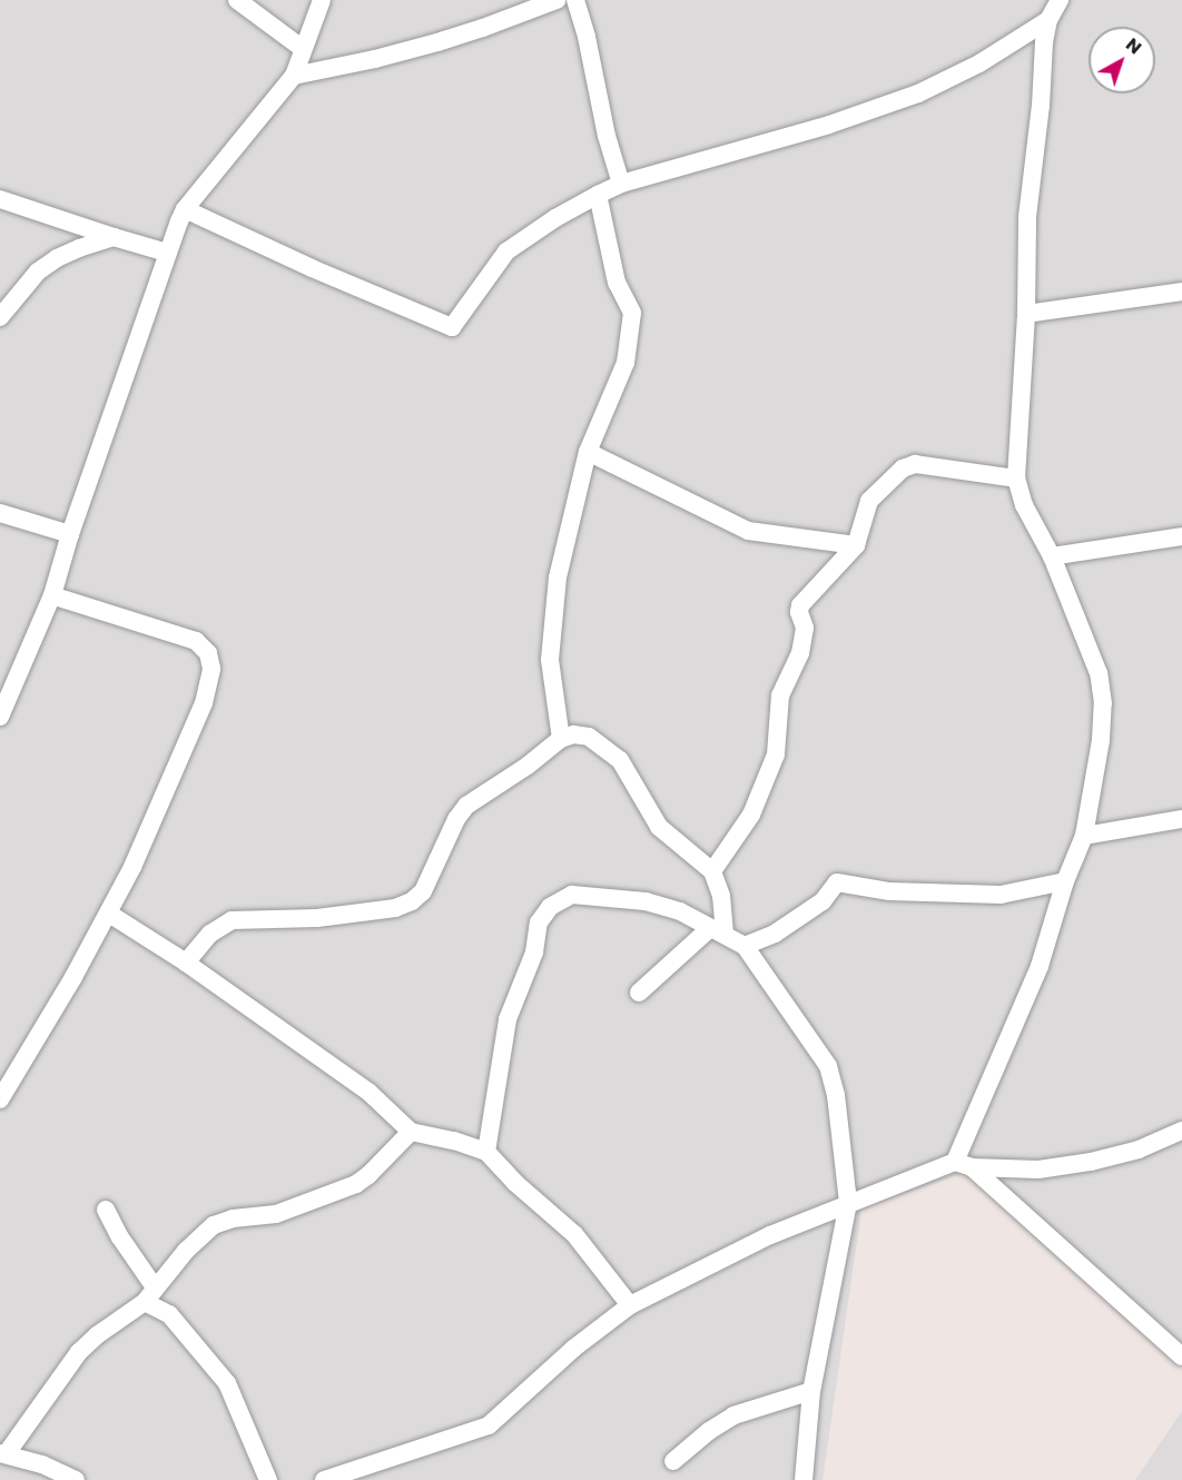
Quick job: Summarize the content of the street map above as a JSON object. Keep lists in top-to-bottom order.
{
  "north": "top right"
}
